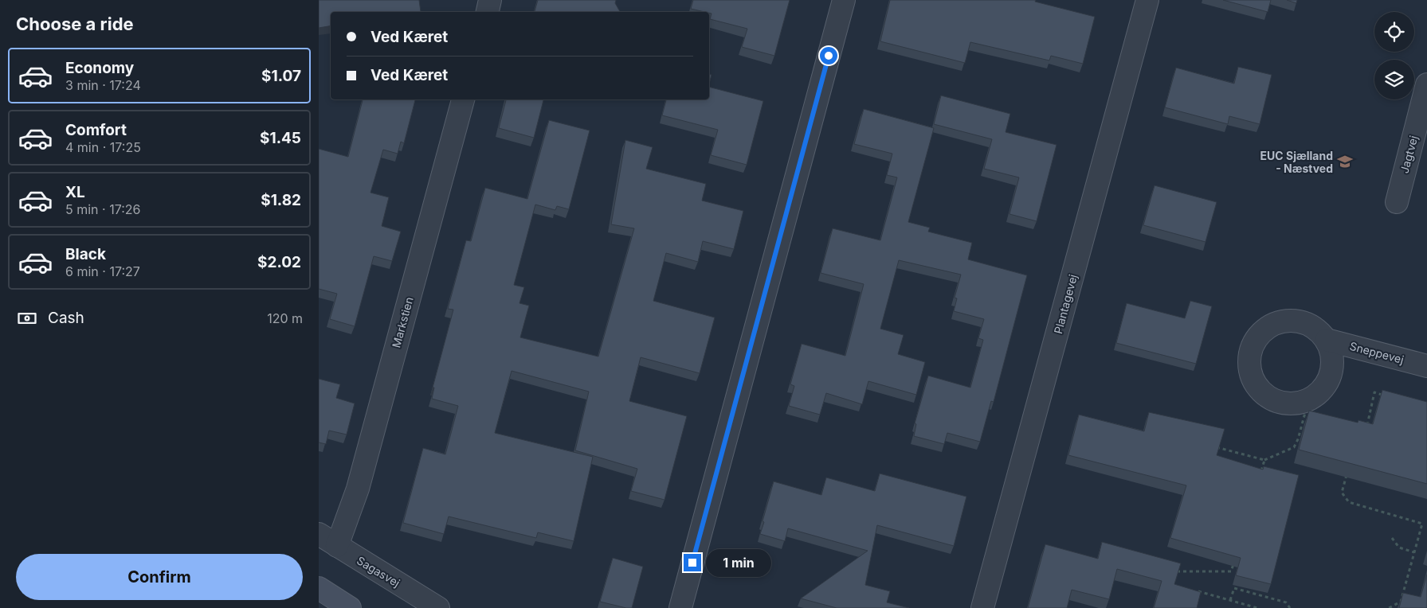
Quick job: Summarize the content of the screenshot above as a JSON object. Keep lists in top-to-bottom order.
{
  "streets": {
    "street": [
      "Jagtvej",
      "Plantagevej",
      "Markstien",
      "Sneppevej",
      "Sagasvej"
    ]
  },
  "crossings": [
    ["Markstien", "Sagasvej"]
  ],
  "places": {
    "school or university": ["EUC Sjælland - Næstved"]
  },
  "page": {
    "heading": "Choose a ride",
    "banner": ["Ved Kæret", "Ved Kæret"],
    "list": [
      {
        "name": "Economy",
        "note": "3 min · 17:24",
        "value": "$1.07"
      },
      {
        "name": "Comfort",
        "note": "4 min · 17:25",
        "value": "$1.45"
      },
      {
        "name": "XL",
        "note": "5 min · 17:26",
        "value": "$1.82"
      },
      {
        "name": "Black",
        "note": "6 min · 17:27",
        "value": "$2.02"
      }
    ],
    "pay": ["Cash", "120 m"],
    "buttons": "Confirm",
    "bubble": "1 min"
  }
}
